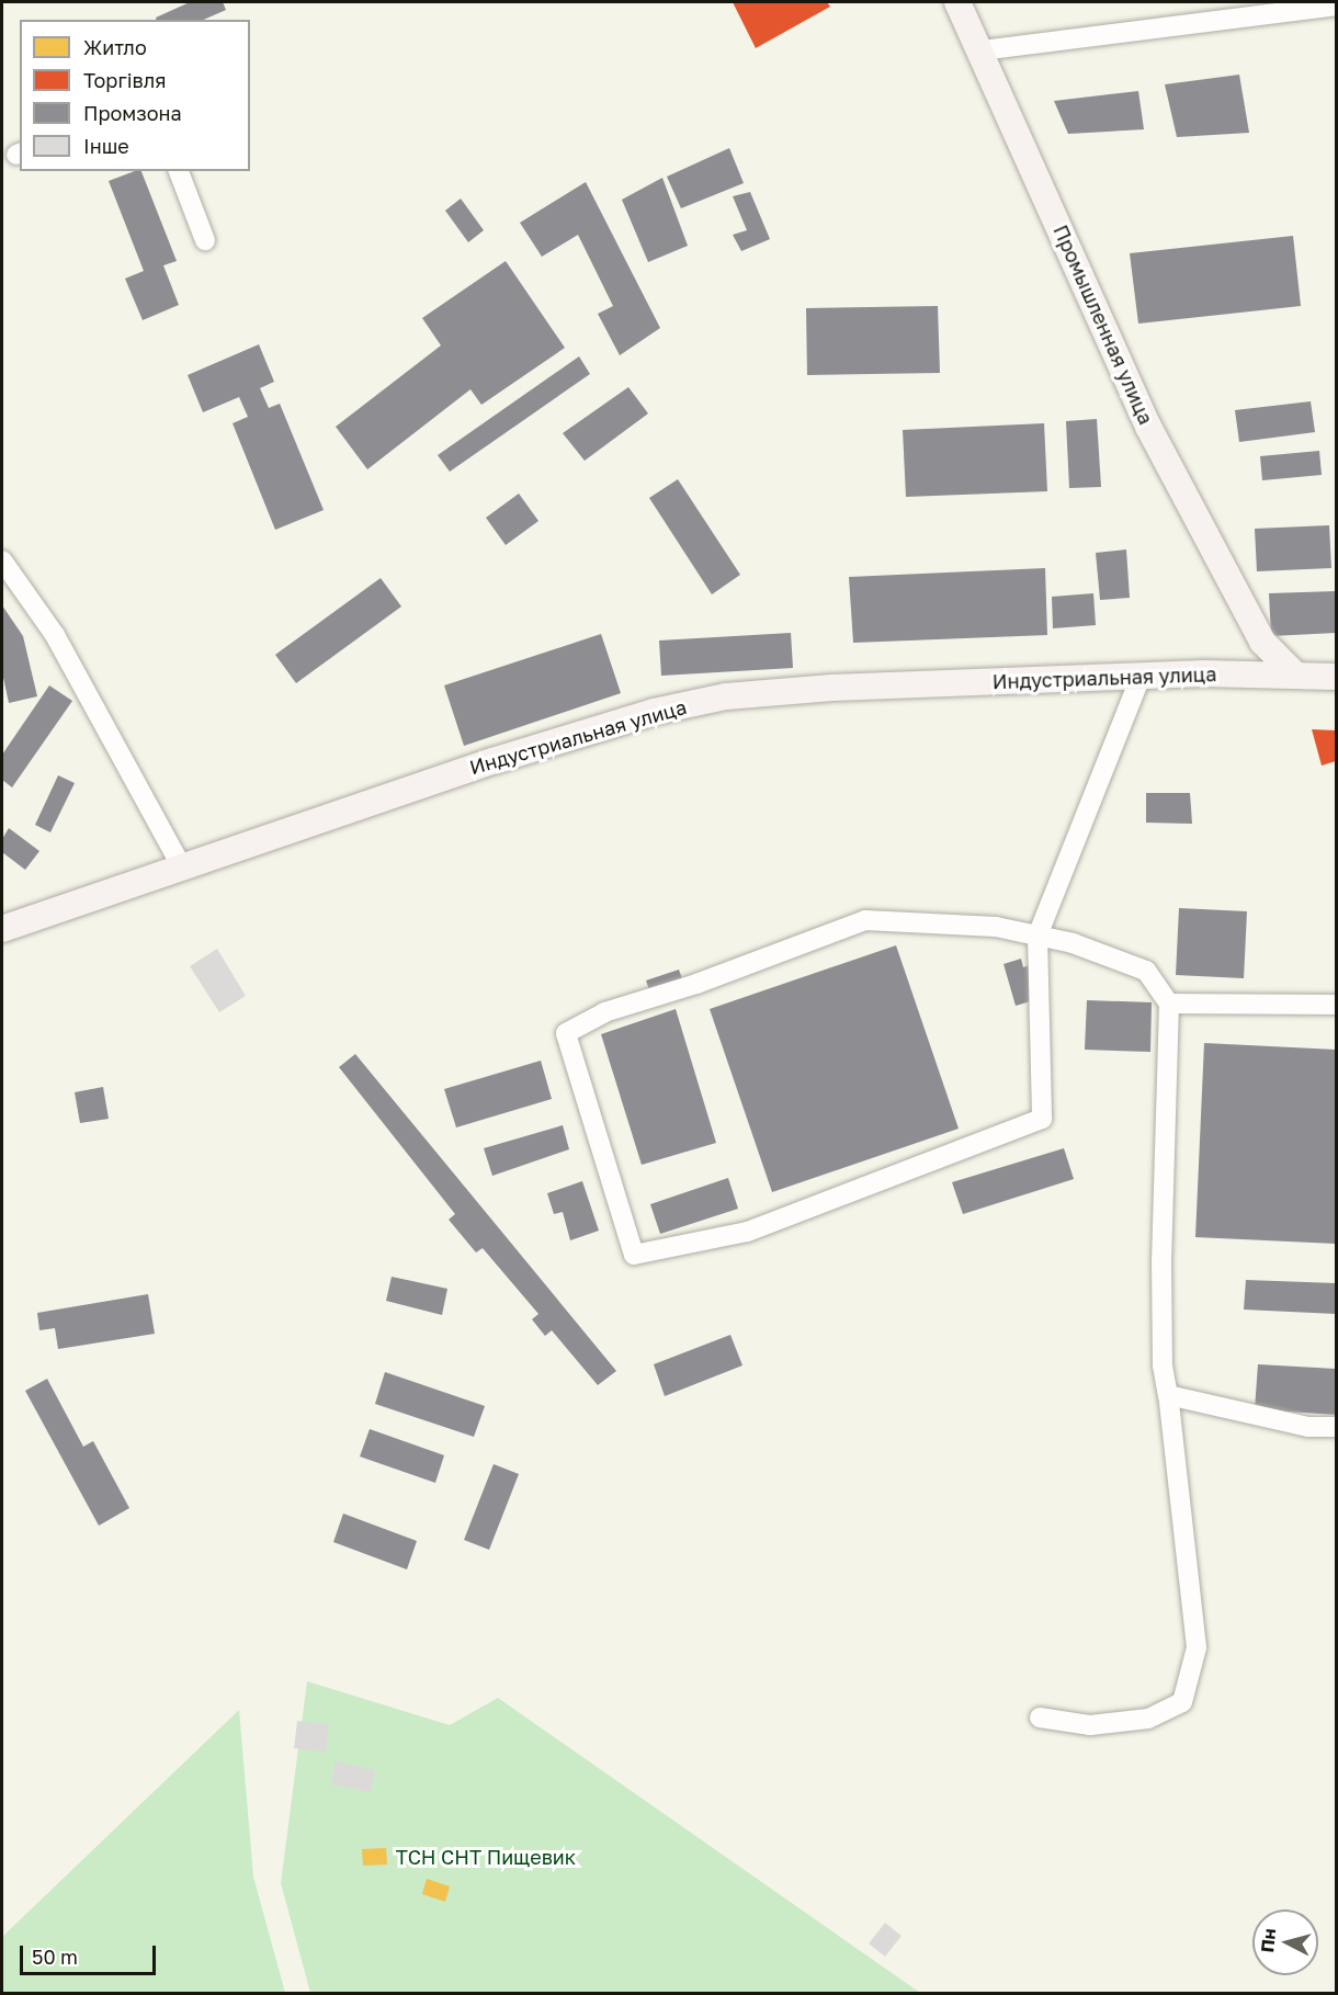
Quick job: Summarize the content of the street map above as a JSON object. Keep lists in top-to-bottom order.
{
  "streets": {
    "main road": ["Промышленная улица", "Индустриальная улица"]
  },
  "crossings": [
    ["Промышленная улица", "Индустриальная улица"]
  ],
  "parks": ["ТСН СНТ Пищевик"],
  "legend": [
    "Житло",
    "Торгівля",
    "Промзона",
    "Інше"
  ],
  "scale_bar": "50 m",
  "north": "left"
}
